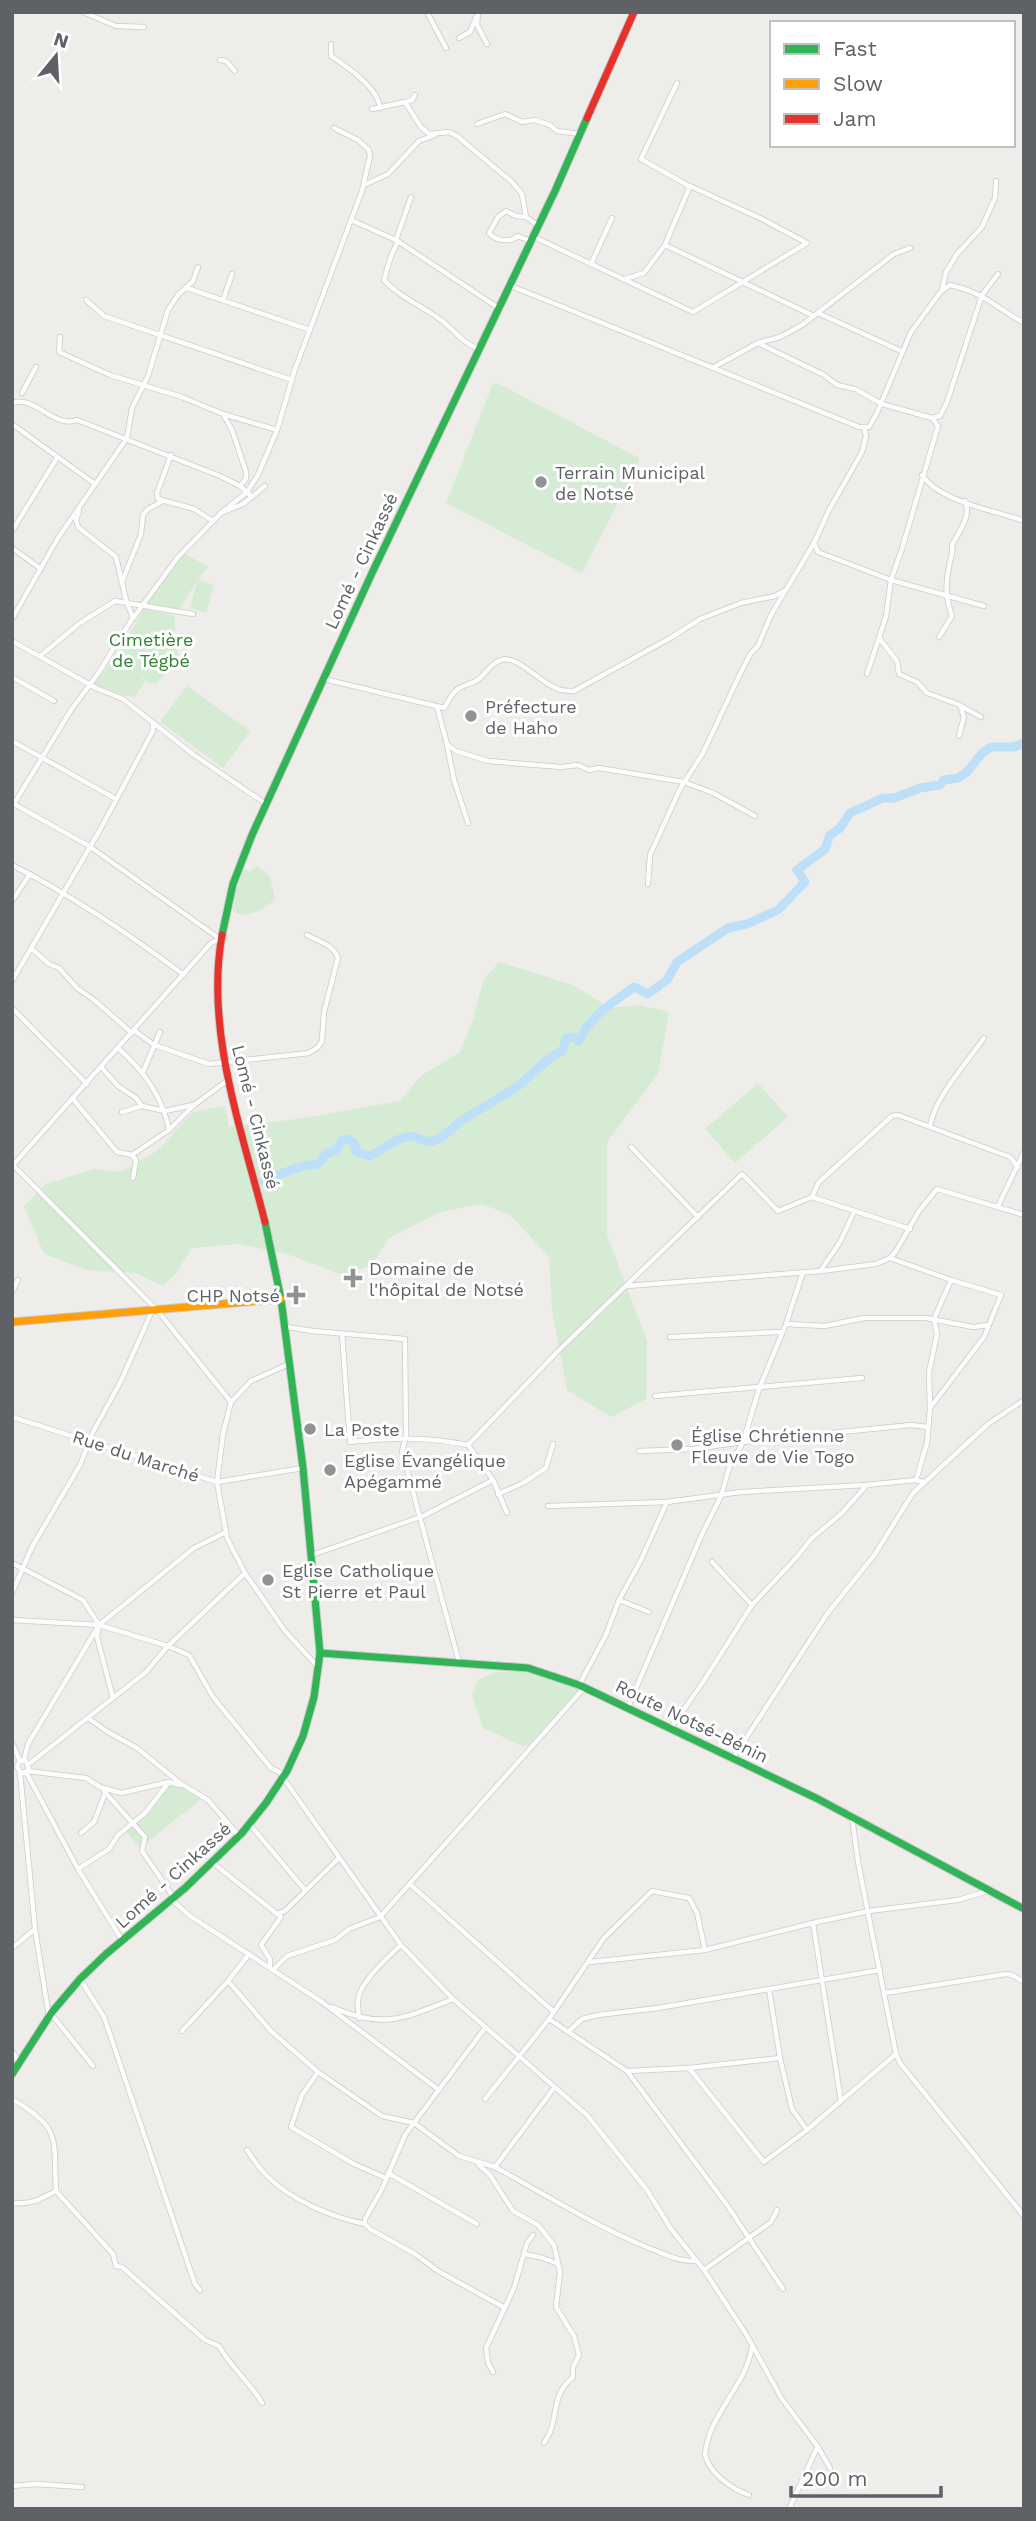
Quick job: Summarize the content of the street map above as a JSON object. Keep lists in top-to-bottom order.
{
  "streets": {
    "main road": ["Lomé - Cinkassé", "Route Notsé-Bénin"],
    "street": ["Rue du Marché"]
  },
  "crossings": [
    ["Lomé - Cinkassé", "Rue du Marché"],
    ["Lomé - Cinkassé", "Route Notsé-Bénin"]
  ],
  "parks": ["Cimetière de Tégbé"],
  "places": {
    "other": [
      "Terrain Municipal de Notsé",
      "Préfecture de Haho",
      "La Poste",
      "Église Chrétienne Fleuve de Vie Togo",
      "Eglise Évangélique Apégammé",
      "Eglise Catholique St Pierre et Paul"
    ],
    "health": ["Domaine de l'hôpital de Notsé", "CHP Notsé"]
  },
  "legend": ["Fast", "Slow", "Jam"],
  "scale_bar": "200 m",
  "north": "top"
}
